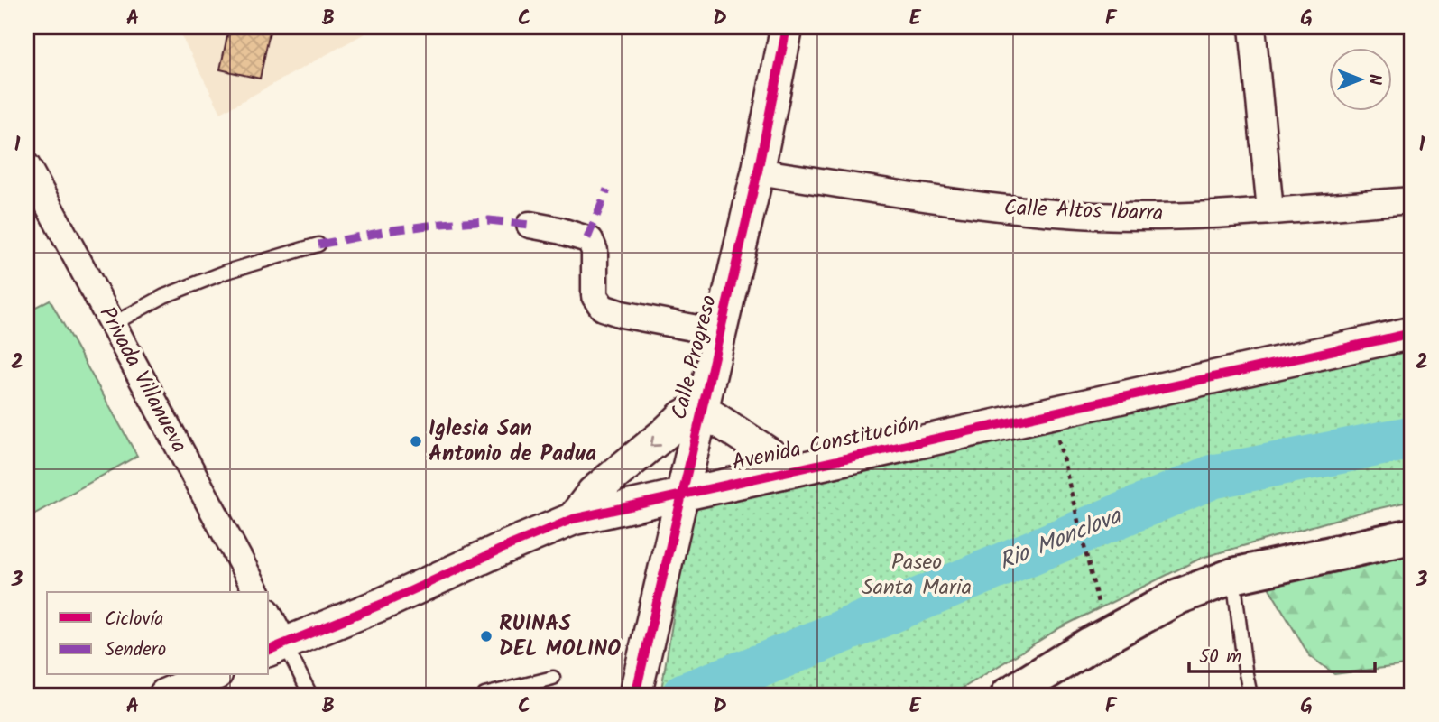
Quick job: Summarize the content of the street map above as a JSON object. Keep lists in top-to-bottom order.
{
  "streets": {
    "street": [
      "Calle Altos Ibarra",
      "Calle Progreso",
      "Privada Villanueva",
      "Avenida Constitución"
    ]
  },
  "crossings": [
    ["Calle Altos Ibarra", "Calle Progreso"],
    ["Calle Progreso", "Avenida Constitución"]
  ],
  "water": ["Rio Monclova"],
  "parks": ["Paseo Santa Maria"],
  "places": ["Iglesia San Antonio de Padua", "RUINAS DEL MOLINO"],
  "legend": ["Ciclovía", "Sendero"],
  "scale_bar": "50 m",
  "north": "right",
  "grid": {
    "columns": [
      "A",
      "B",
      "C",
      "D",
      "E",
      "F",
      "G"
    ],
    "rows": ["1", "2", "3"]
  }
}
